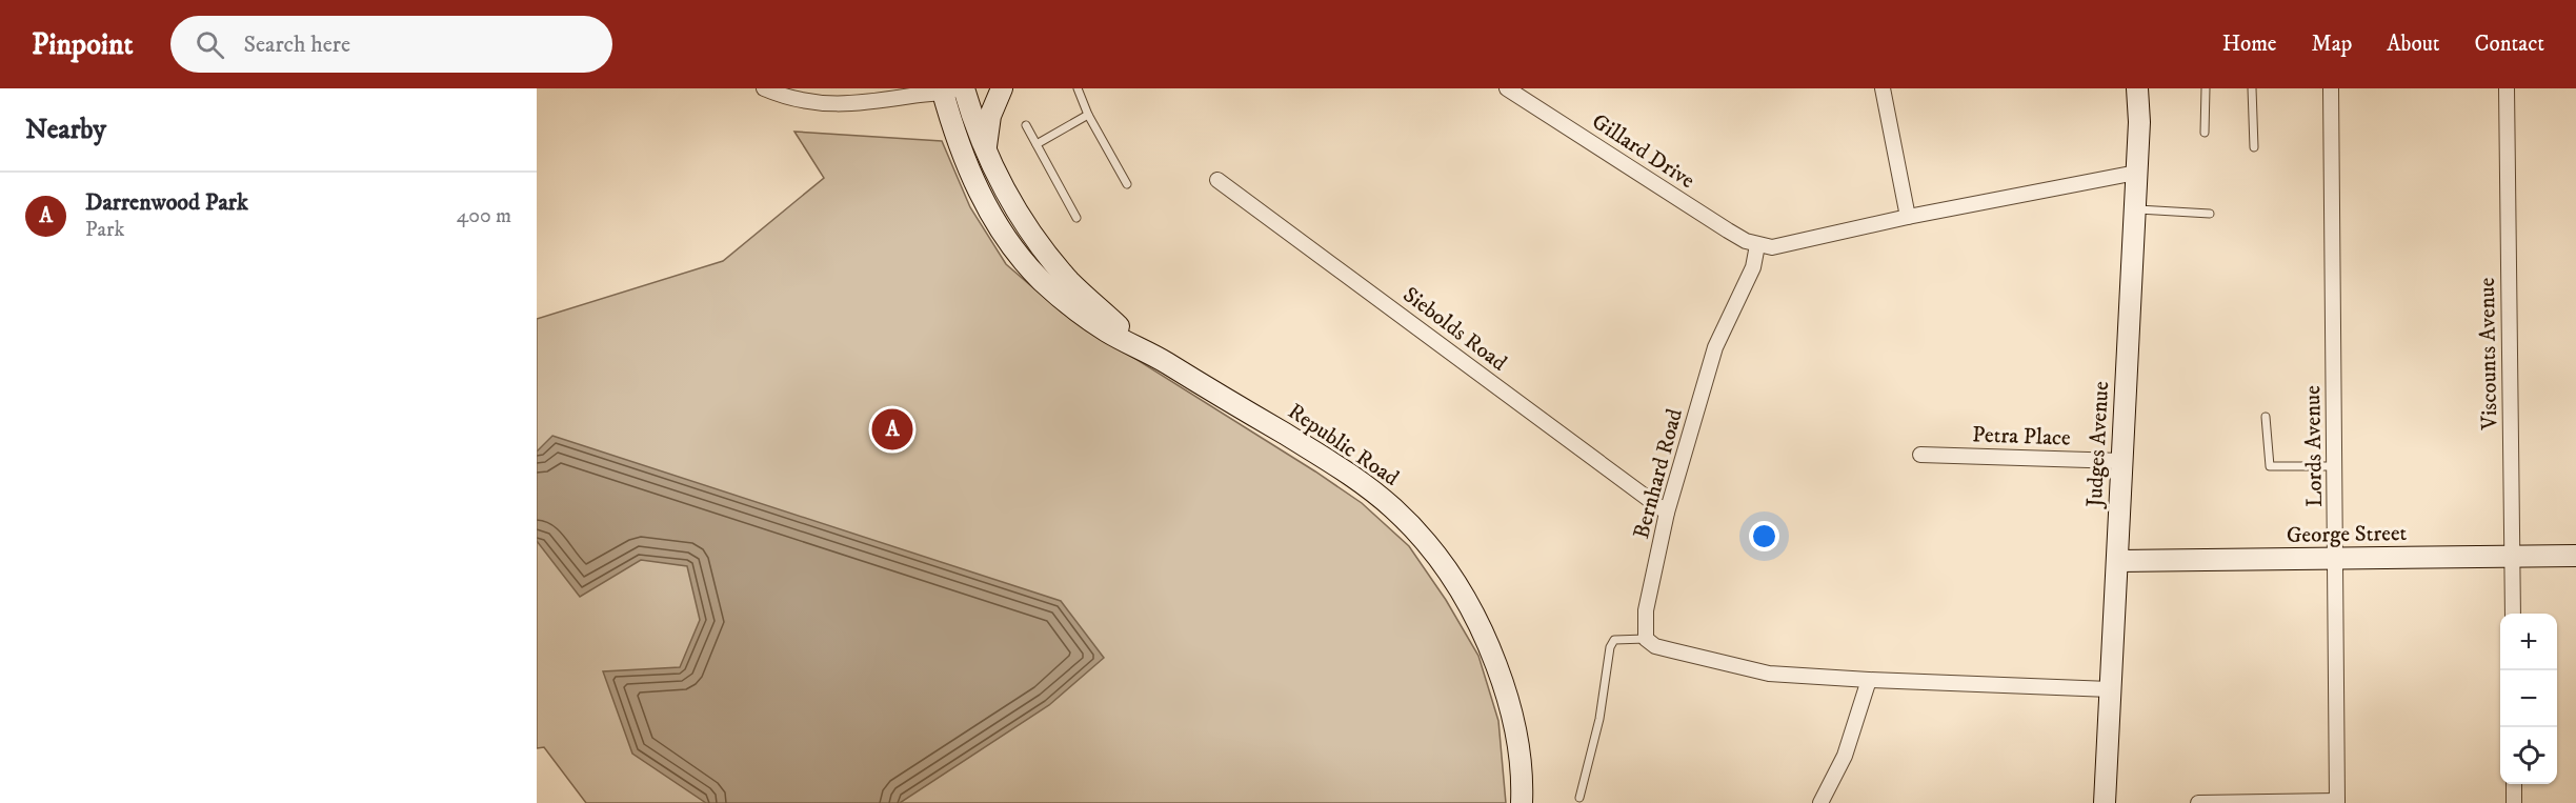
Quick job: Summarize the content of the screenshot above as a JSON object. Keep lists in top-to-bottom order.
{
  "streets": {
    "main road": ["Republic Road", "Judges Avenue", "George Street"],
    "street": [
      "Gillard Drive",
      "Siebolds Road",
      "Viscounts Avenue",
      "Petra Place",
      "Lords Avenue",
      "Bernhard Road"
    ]
  },
  "crossings": [
    ["Gillard Drive", "Bernhard Road"],
    ["Siebolds Road", "Bernhard Road"],
    ["Viscounts Avenue", "George Street"],
    ["Petra Place", "Judges Avenue"],
    ["Judges Avenue", "George Street"],
    ["Lords Avenue", "George Street"]
  ],
  "page": {
    "header": "Pinpoint",
    "search": "Search here",
    "nav": [
      "Home",
      "Map",
      "About",
      "Contact"
    ],
    "heading": "Nearby",
    "list": [
      {
        "mark": "A",
        "name": "Darrenwood Park",
        "note": "Park",
        "value": "400 m"
      }
    ],
    "pins": "A",
    "map_buttons": ["+", "−"]
  }
}
